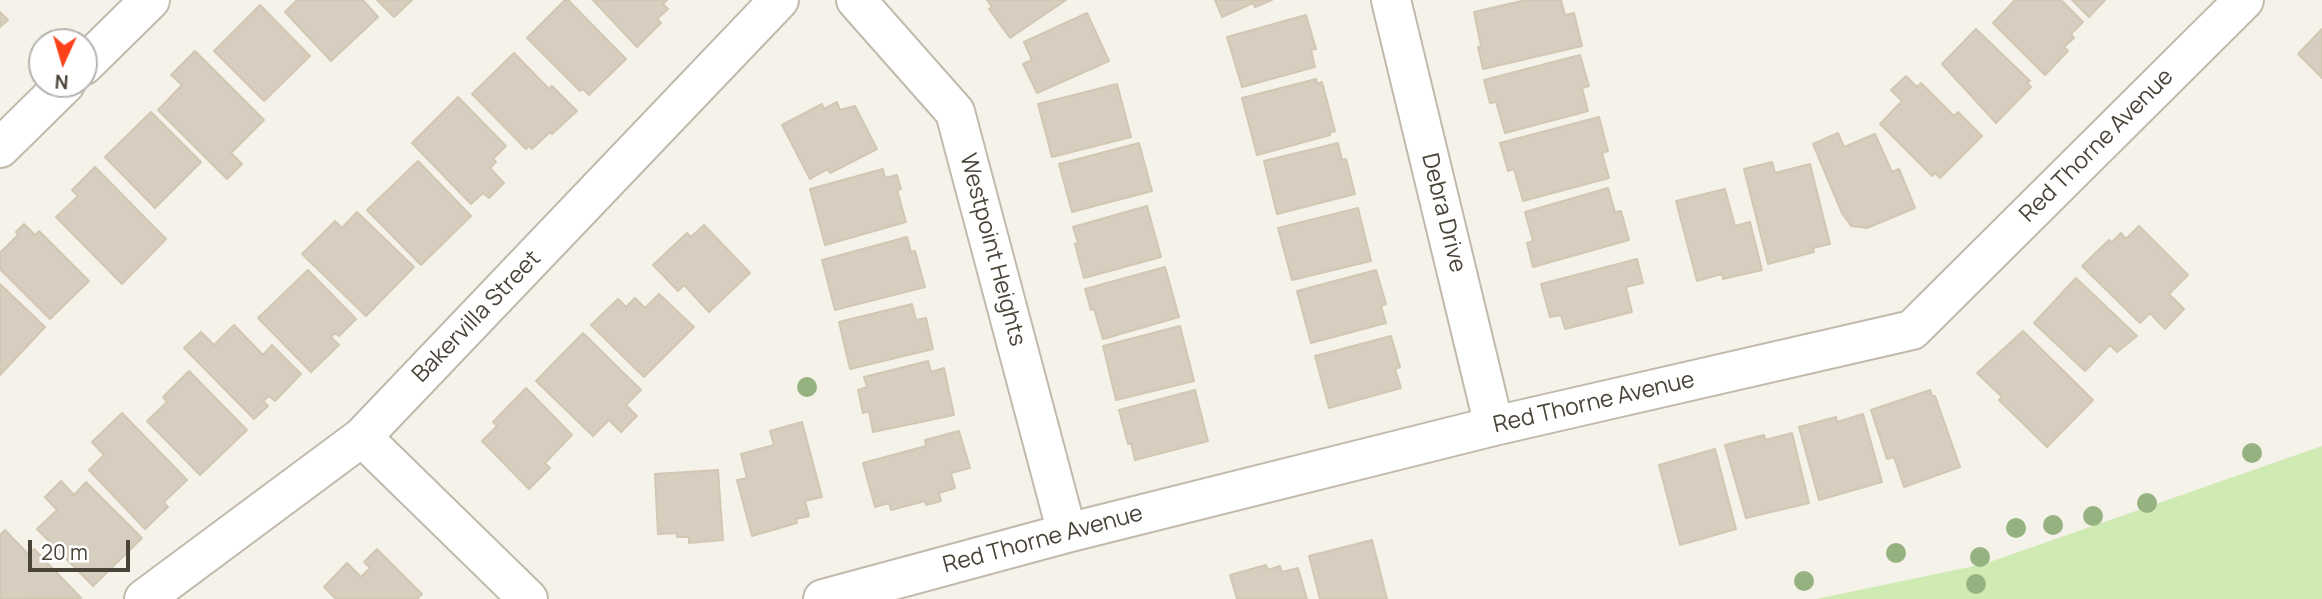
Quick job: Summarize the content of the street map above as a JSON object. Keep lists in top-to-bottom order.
{
  "streets": {
    "street": [
      "Red Thorne Avenue",
      "Debra Drive",
      "Westpoint Heights",
      "Bakervilla Street"
    ]
  },
  "crossings": [
    ["Red Thorne Avenue", "Debra Drive"],
    ["Red Thorne Avenue", "Westpoint Heights"]
  ],
  "scale_bar": "20 m",
  "north": "bottom"
}
